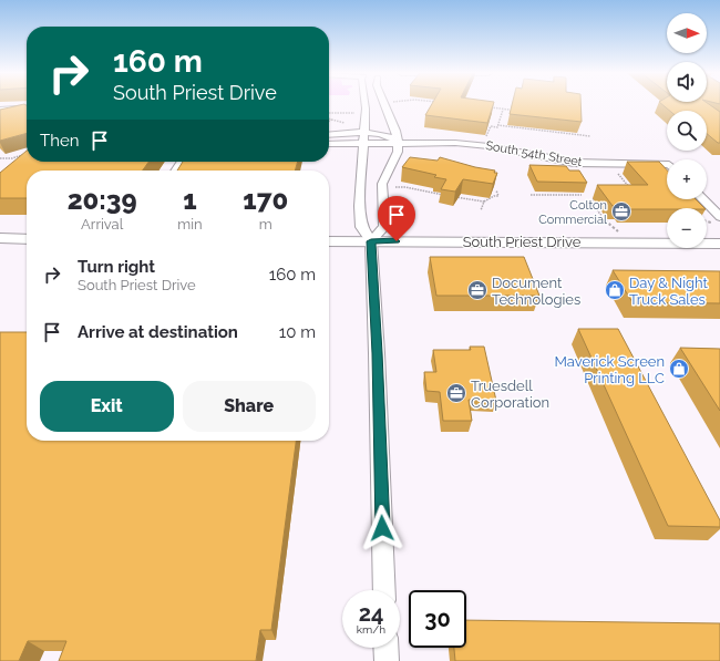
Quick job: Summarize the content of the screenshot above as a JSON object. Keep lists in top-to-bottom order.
{
  "streets": {
    "main road": ["South Priest Drive"],
    "street": ["South 54th Street"]
  },
  "places": {
    "office": ["Colton Commercial", "Document Technologies", "Truesdell Corporation"],
    "shop": ["Day & Night Truck Sales", "Maverick Screen Printing LLC"]
  },
  "north": "right",
  "page": {
    "map_buttons": ["+", "−"],
    "turn": ["160 m", "South Priest Drive"],
    "then": "Then",
    "eta": [
      "20:39",
      "Arrival",
      "1",
      "min",
      "170",
      "m"
    ],
    "list": [
      {
        "name": "Turn right",
        "note": "South Priest Drive",
        "value": "160 m"
      },
      {
        "name": "Arrive at destination",
        "value": "10 m"
      }
    ],
    "buttons": ["Exit", "Share"],
    "speed": "24 km/h",
    "limit": "30"
  }
}
